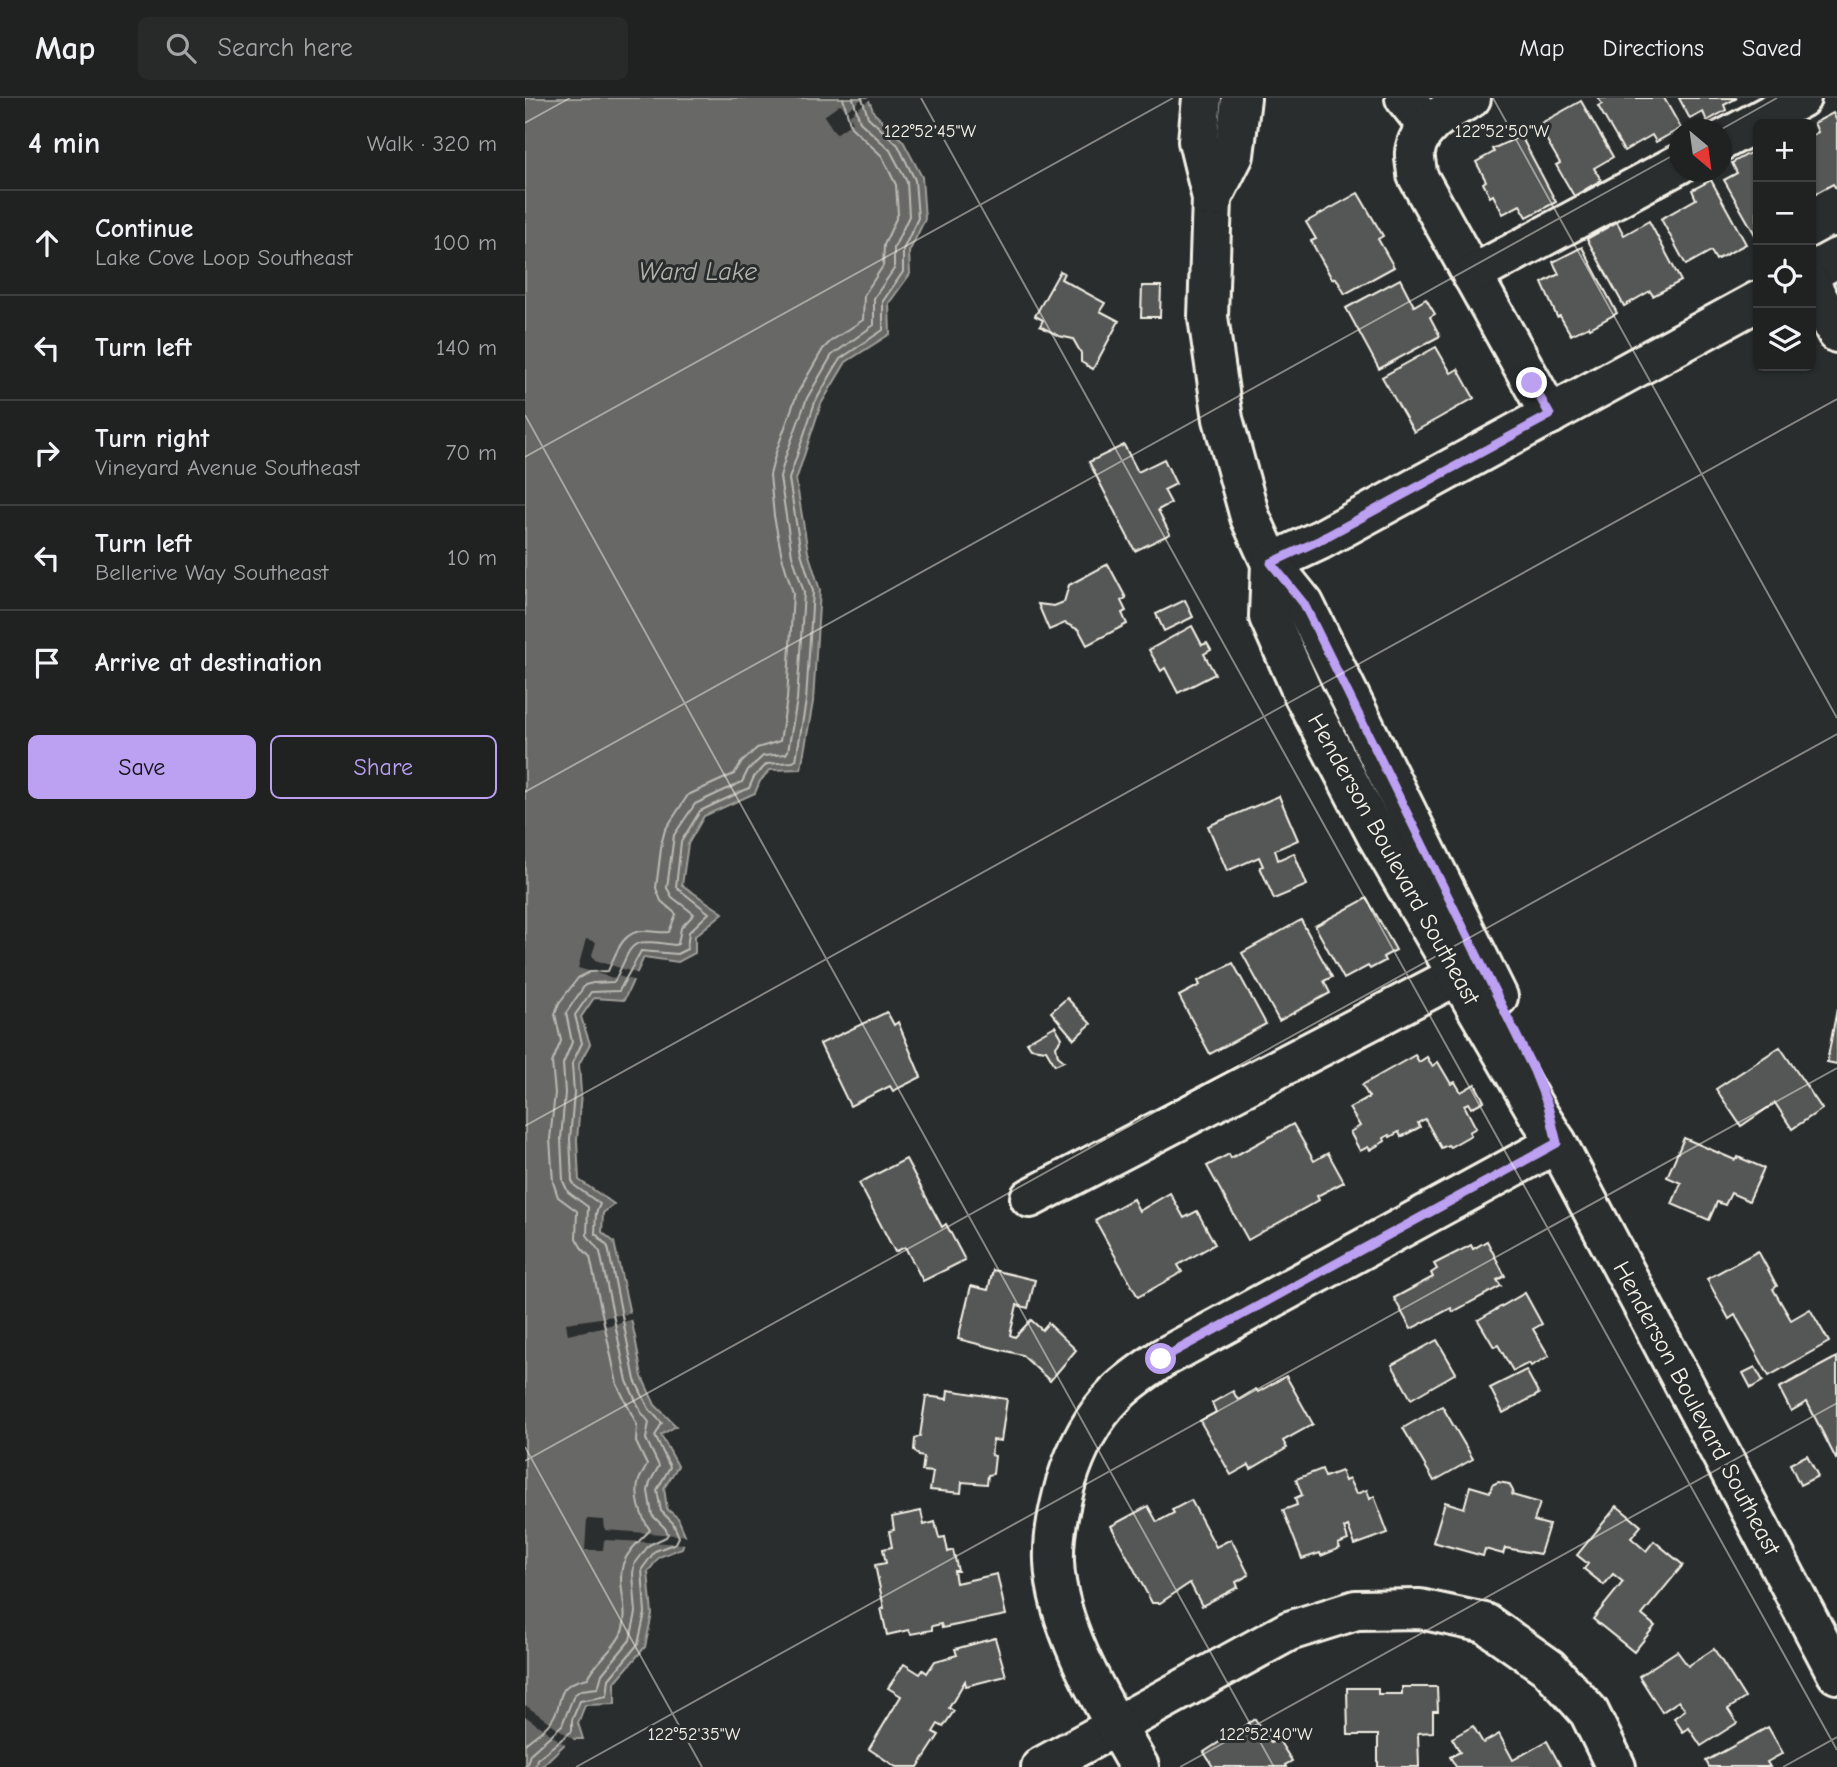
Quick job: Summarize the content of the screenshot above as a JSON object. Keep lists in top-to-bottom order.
{
  "streets": {
    "street": ["Henderson Boulevard Southeast"]
  },
  "water": ["Ward Lake"],
  "north": "bottom right",
  "page": {
    "header": "Map",
    "search": "Search here",
    "nav": ["Map", "Directions", "Saved"],
    "heading": ["4 min", "Walk · 320 m"],
    "map_buttons": ["+", "−"],
    "list": [
      ["Continue", "Lake Cove Loop Southeast", "100 m"],
      ["Turn left", "140 m"],
      ["Turn right", "Vineyard Avenue Southeast", "70 m"],
      ["Turn left", "Bellerive Way Southeast", "10 m"],
      "Arrive at destination"
    ],
    "buttons": ["Save", "Share"]
  },
  "coordinates": [
    "122°52'45\"W",
    "122°52'50\"W",
    "122°52'35\"W",
    "122°52'40\"W"
  ]
}
